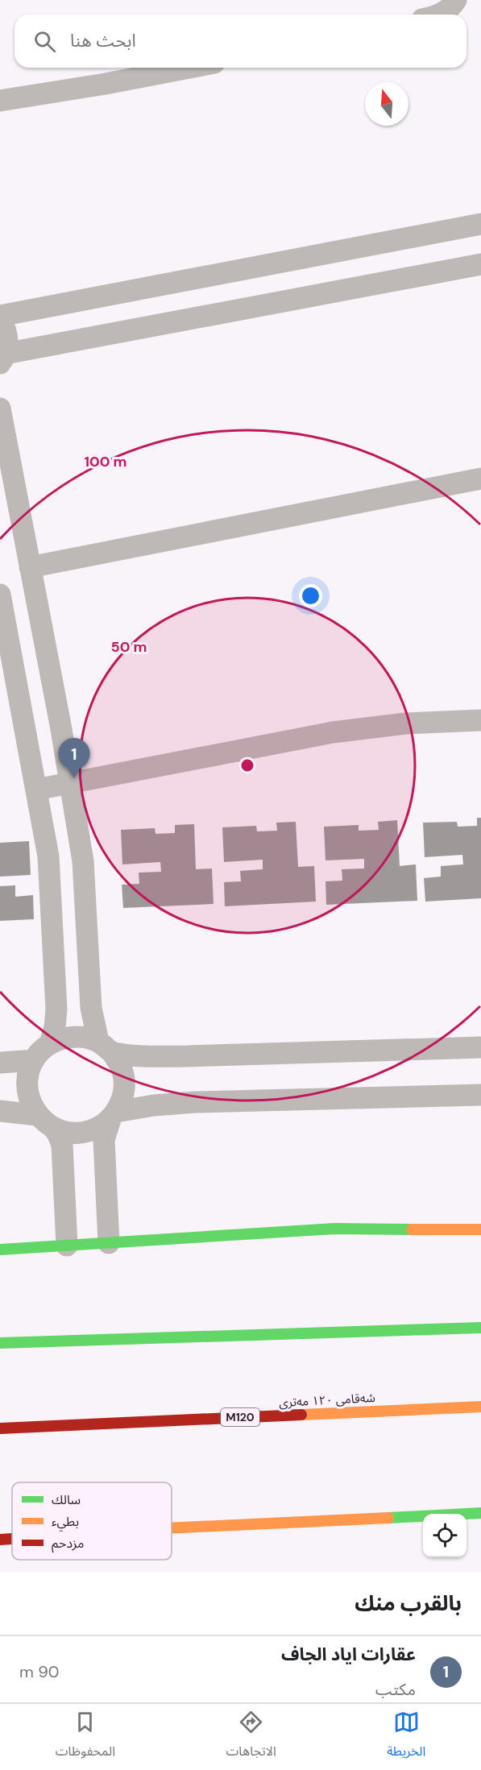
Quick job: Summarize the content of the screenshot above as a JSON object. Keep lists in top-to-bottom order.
{
  "streets": {
    "main road": ["شەقامی ١٢٠ مەتری", "M120"]
  },
  "legend": ["سالك", "بطيء", "مزدحم"],
  "north": "top",
  "page": {
    "search": "ابحث هنا",
    "pins": "1",
    "heading": "بالقرب منك",
    "list": [
      {
        "mark": "1",
        "name": "عقارات اياد الجاف",
        "note": "مكتب",
        "value": "90 m"
      }
    ],
    "nav": ["الخريطة", "الاتجاهات", "المحفوظات"]
  },
  "rings": ["100 m", "50 m"]
}
